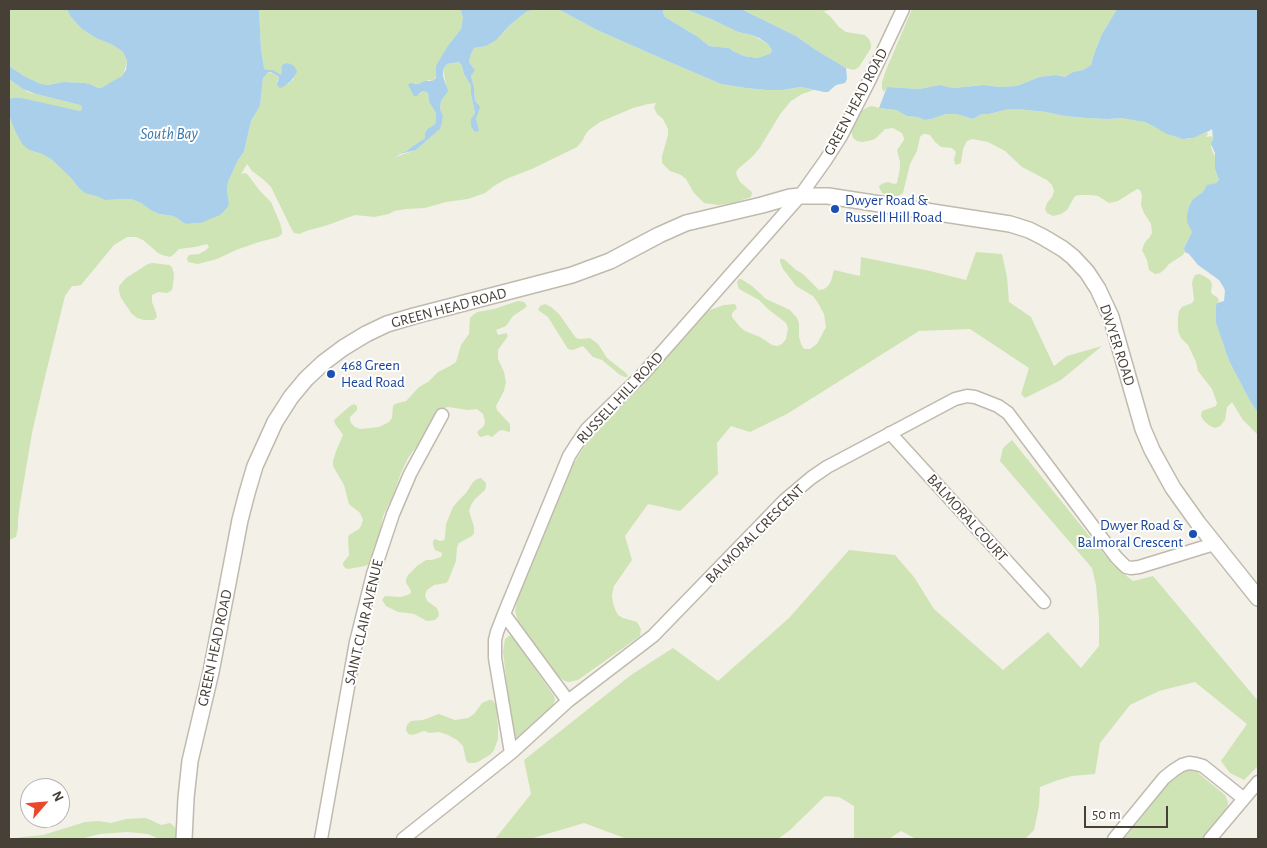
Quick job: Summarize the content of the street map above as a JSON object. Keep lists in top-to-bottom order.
{
  "streets": {
    "street": [
      "GREEN HEAD ROAD",
      "DWYER ROAD",
      "RUSSELL HILL ROAD",
      "BALMORAL COURT",
      "BALMORAL CRESCENT",
      "SAINT CLAIR AVENUE"
    ]
  },
  "crossings": [
    ["GREEN HEAD ROAD", "DWYER ROAD"],
    ["GREEN HEAD ROAD", "RUSSELL HILL ROAD"],
    ["DWYER ROAD", "RUSSELL HILL ROAD"],
    ["DWYER ROAD", "BALMORAL CRESCENT"],
    ["RUSSELL HILL ROAD", "BALMORAL CRESCENT"],
    ["BALMORAL COURT", "BALMORAL CRESCENT"]
  ],
  "water": ["South Bay"],
  "places": ["Dwyer Road & Russell Hill Road", "468 Green Head Road", "Dwyer Road & Balmoral Crescent"],
  "scale_bar": "50 m",
  "north": "top right"
}
